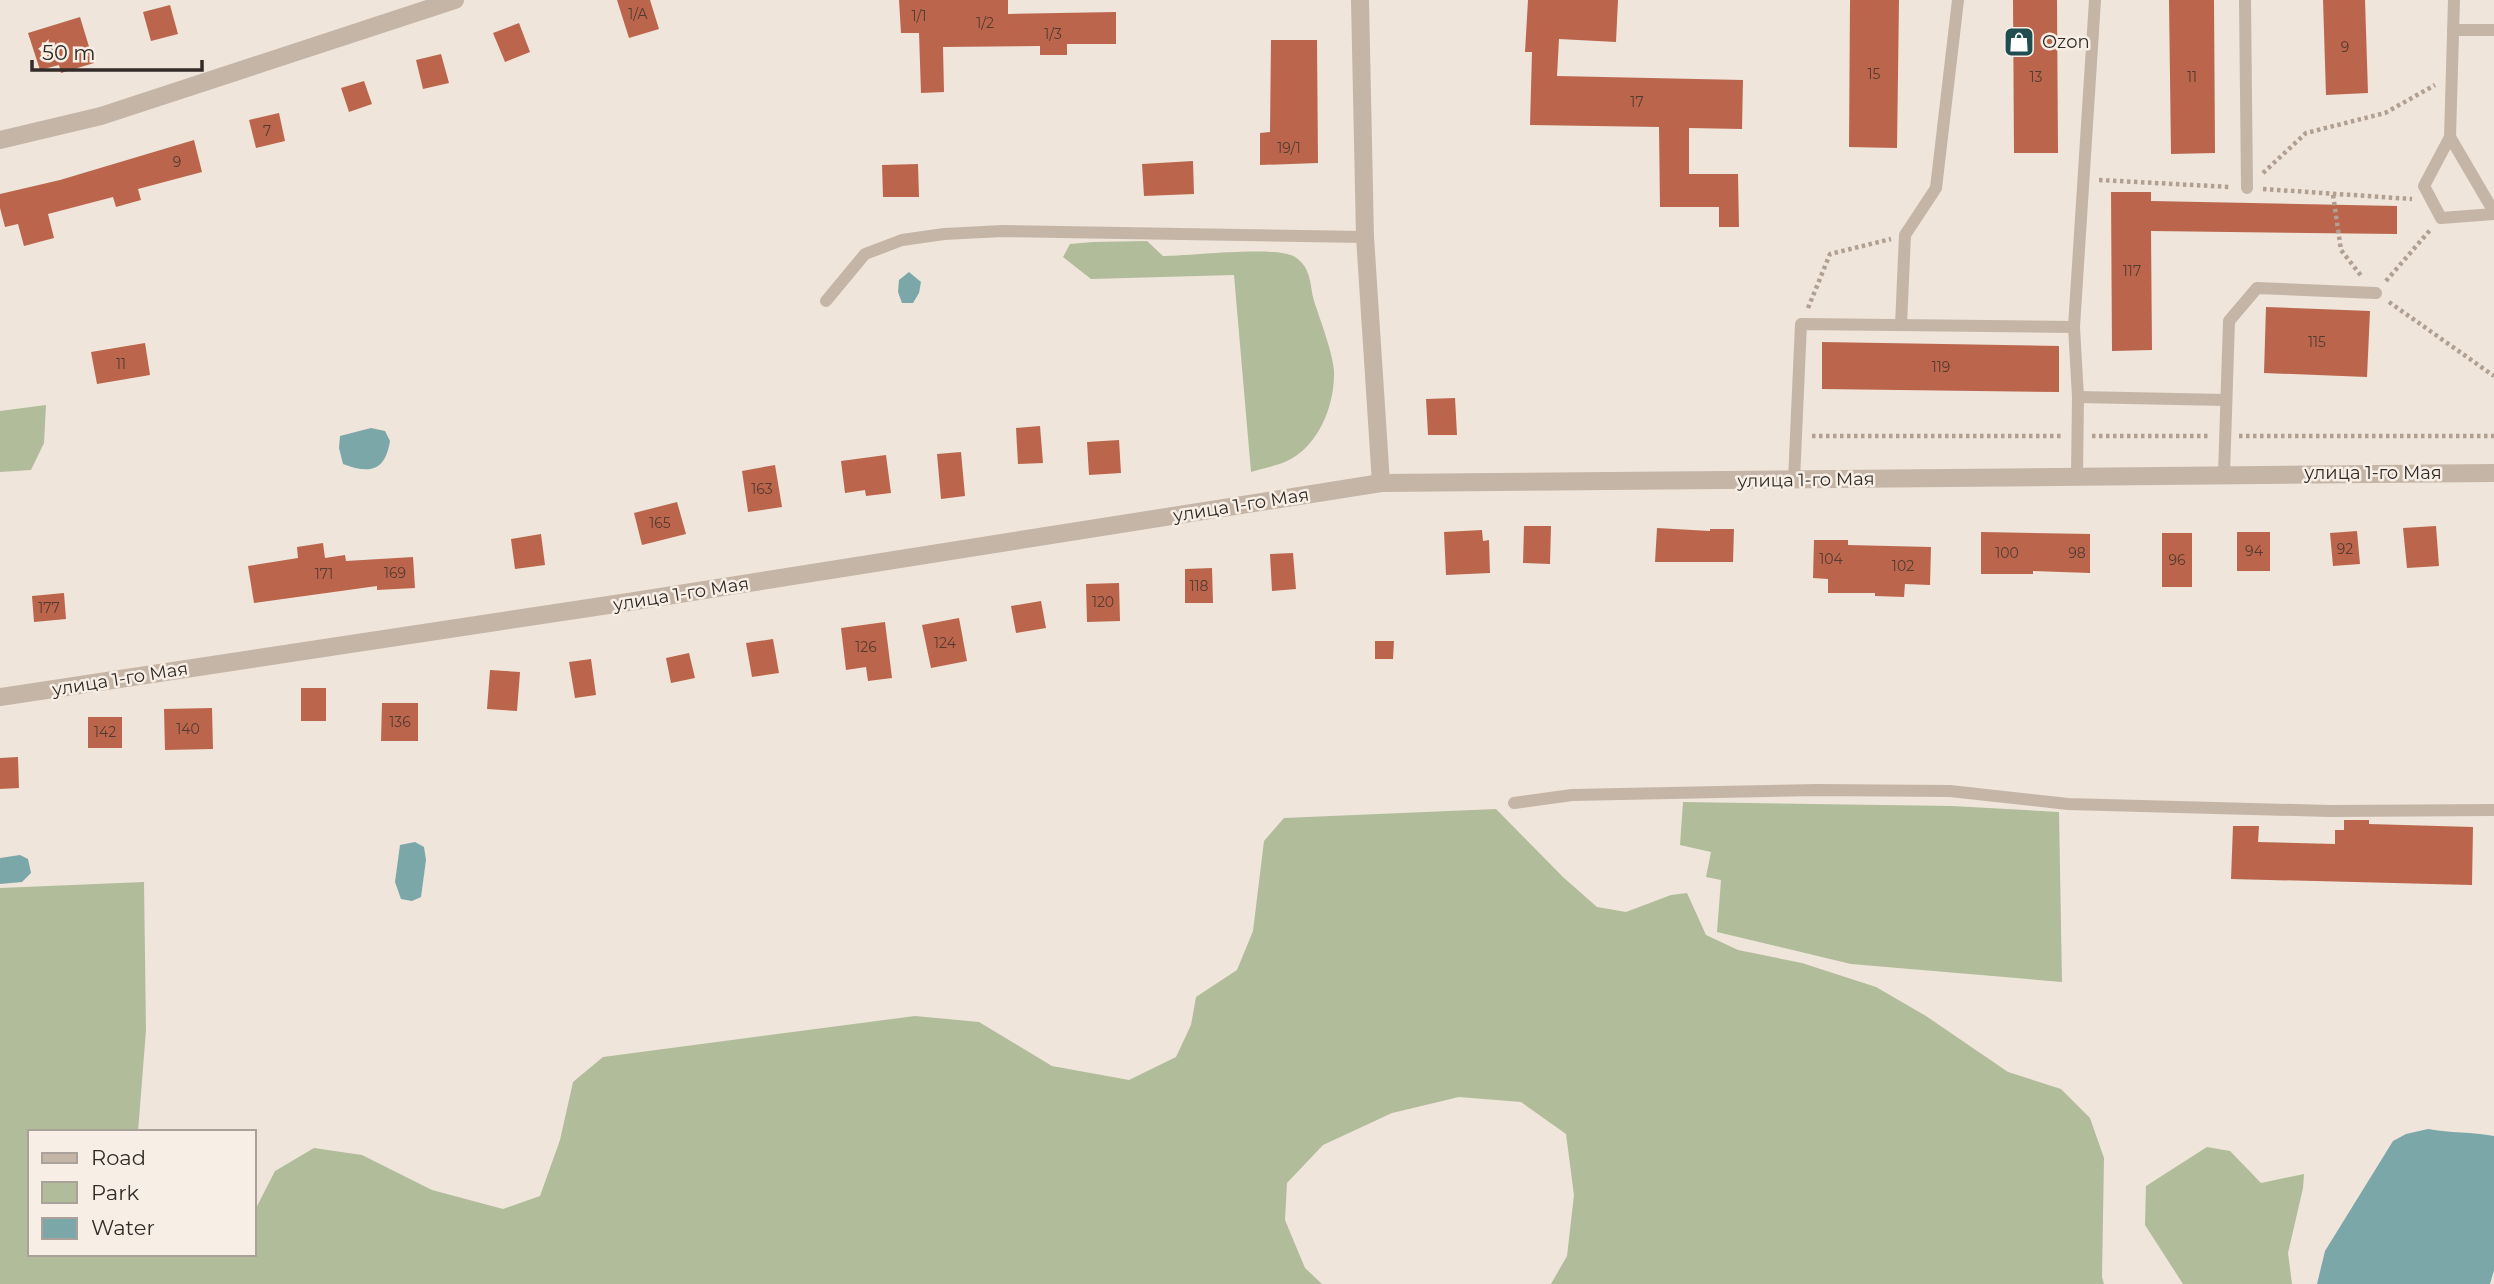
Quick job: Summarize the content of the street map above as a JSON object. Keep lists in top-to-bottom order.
{
  "streets": {
    "street": ["улица 1-го Мая"]
  },
  "places": {
    "shop": ["Ozon"]
  },
  "house_numbers": [
    "1/А",
    "1/1",
    "1/2",
    "1/3",
    "9",
    "15",
    "13",
    "11",
    "17",
    "7",
    "19/1",
    "9",
    "117",
    "115",
    "11",
    "119",
    "163",
    "165",
    "92",
    "94",
    "100",
    "98",
    "104",
    "96",
    "102",
    "169",
    "171",
    "118",
    "120",
    "177",
    "124",
    "126",
    "136",
    "140",
    "142"
  ],
  "legend": ["Road", "Park", "Water"],
  "scale_bar": "50 m"
}
